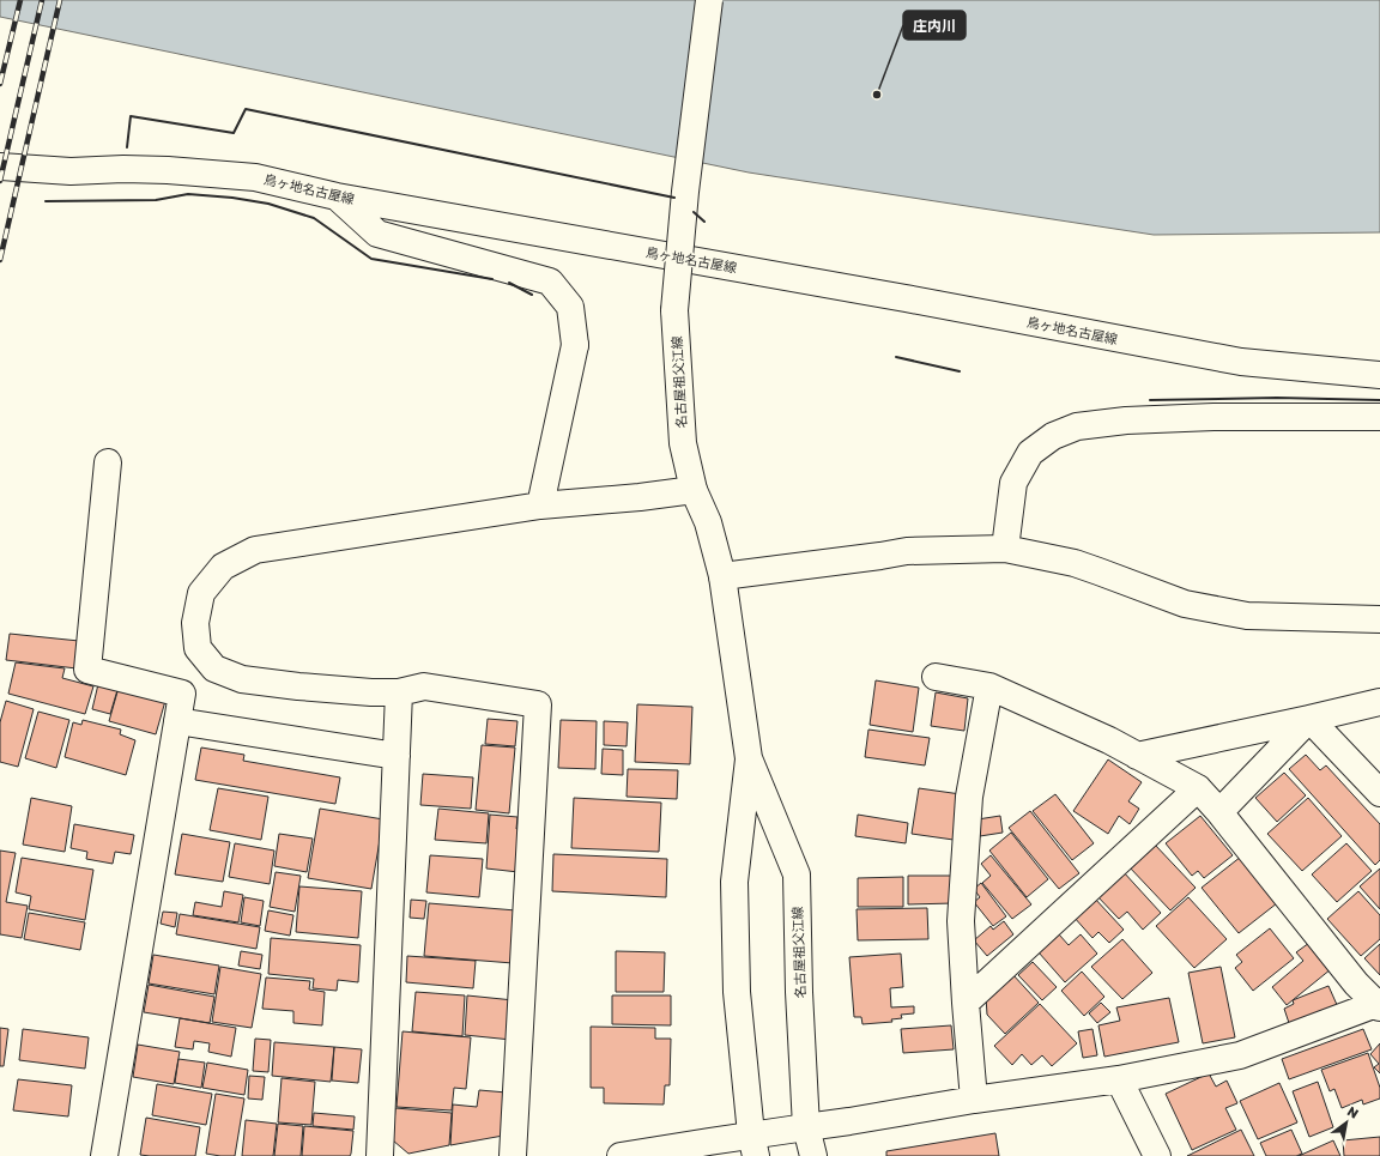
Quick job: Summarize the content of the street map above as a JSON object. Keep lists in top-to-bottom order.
{
  "streets": {
    "street": ["鳥ヶ地名古屋線", "名古屋祖父江線"]
  },
  "places": ["庄内川"],
  "north": "top right"
}
